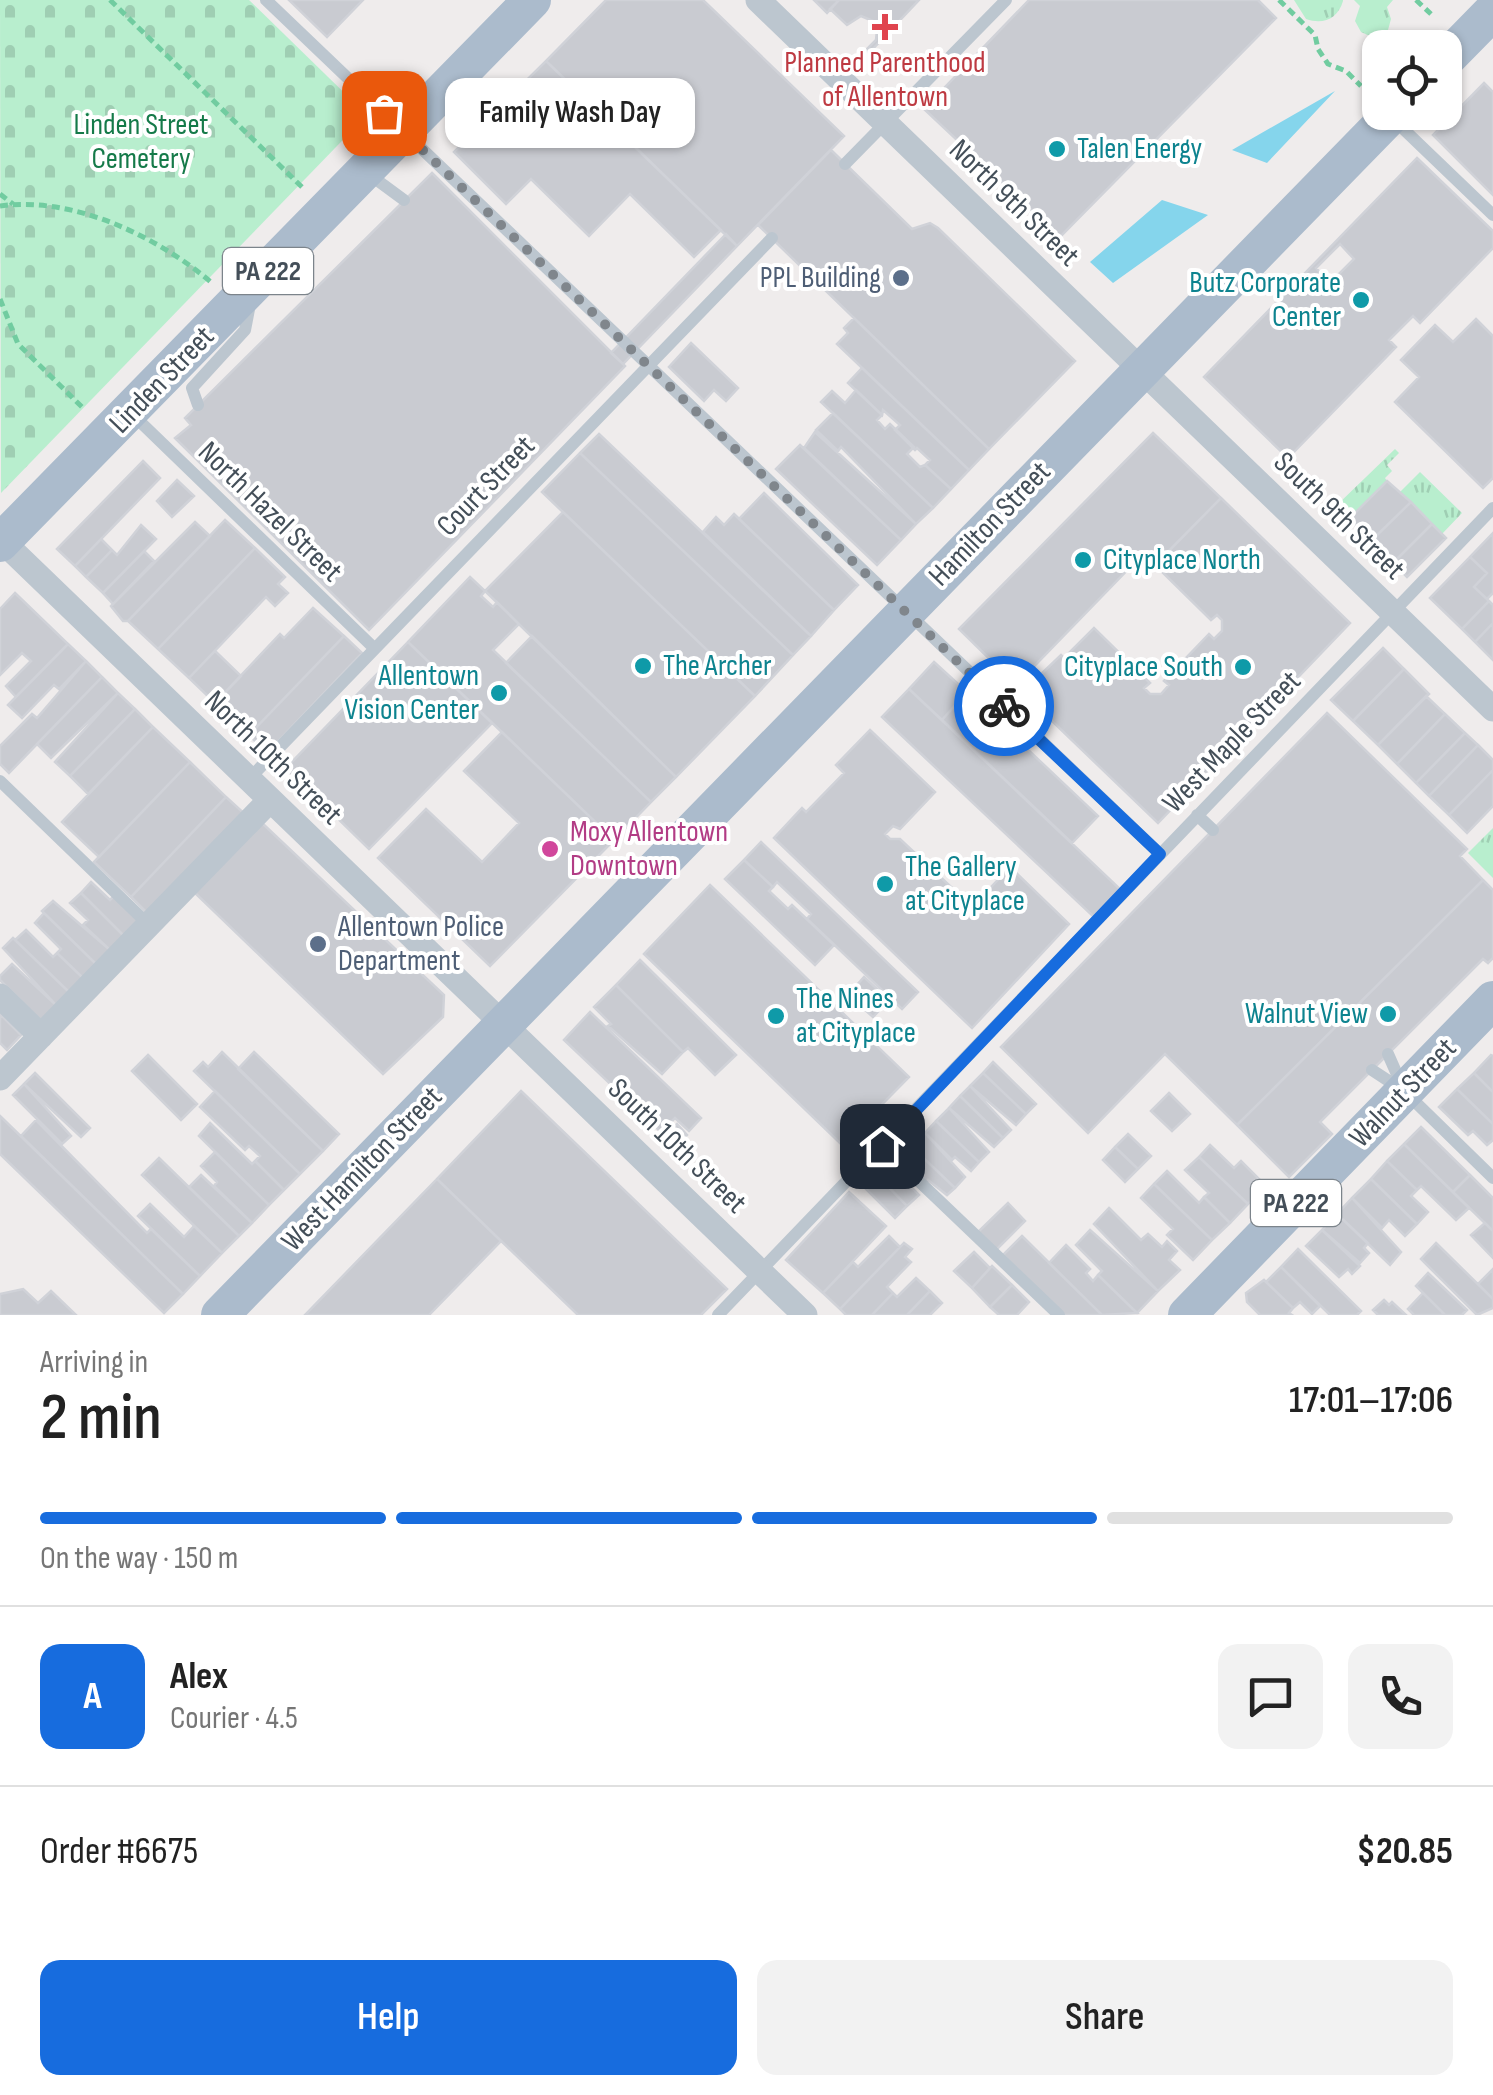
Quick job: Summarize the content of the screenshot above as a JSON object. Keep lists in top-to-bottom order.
{
  "streets": {
    "main road": [
      "PA 222",
      "Linden Street",
      "Hamilton Street",
      "Walnut Street",
      "West Hamilton Street"
    ],
    "street": [
      "North 9th Street",
      "South 9th Street",
      "North 10th Street",
      "South 10th Street"
    ],
    "lane": ["Court Street", "North Hazel Street", "West Maple Street"]
  },
  "crossings": [
    ["North 9th Street", "South 9th Street"],
    ["North 9th Street", "Hamilton Street"],
    ["Linden Street", "North Hazel Street"],
    ["Linden Street", "North 10th Street"],
    ["Court Street", "North Hazel Street"],
    ["Court Street", "North 10th Street"],
    ["South 9th Street", "Hamilton Street"],
    ["South 9th Street", "West Maple Street"],
    ["Hamilton Street", "North 10th Street"],
    ["Hamilton Street", "South 10th Street"],
    ["Hamilton Street", "West Hamilton Street"],
    ["West Maple Street", "South 10th Street"],
    ["North 10th Street", "South 10th Street"],
    ["North 10th Street", "West Hamilton Street"],
    ["South 10th Street", "West Hamilton Street"]
  ],
  "parks": ["Linden Street Cemetery"],
  "places": {
    "health": ["Planned Parenthood of Allentown"],
    "other": [
      "Family Wash Day",
      "Talen Energy",
      "PPL Building",
      "Butz Corporate Center",
      "Cityplace North",
      "The Archer",
      "Cityplace South",
      "Allentown Vision Center",
      "Moxy Allentown Downtown",
      "The Gallery at Cityplace",
      "Allentown Police Department",
      "Walnut View",
      "The Nines at Cityplace"
    ]
  },
  "page": {
    "bubble": "Family Wash Day",
    "heading": ["2 min", "Arriving in", "17:01–17:06"],
    "panel": [
      "Alex",
      "Courier · 4.5",
      "Order #6675",
      "$20.85"
    ],
    "bar": "On the way · 150 m",
    "round": "A",
    "buttons": ["Help", "Share"]
  }
}
